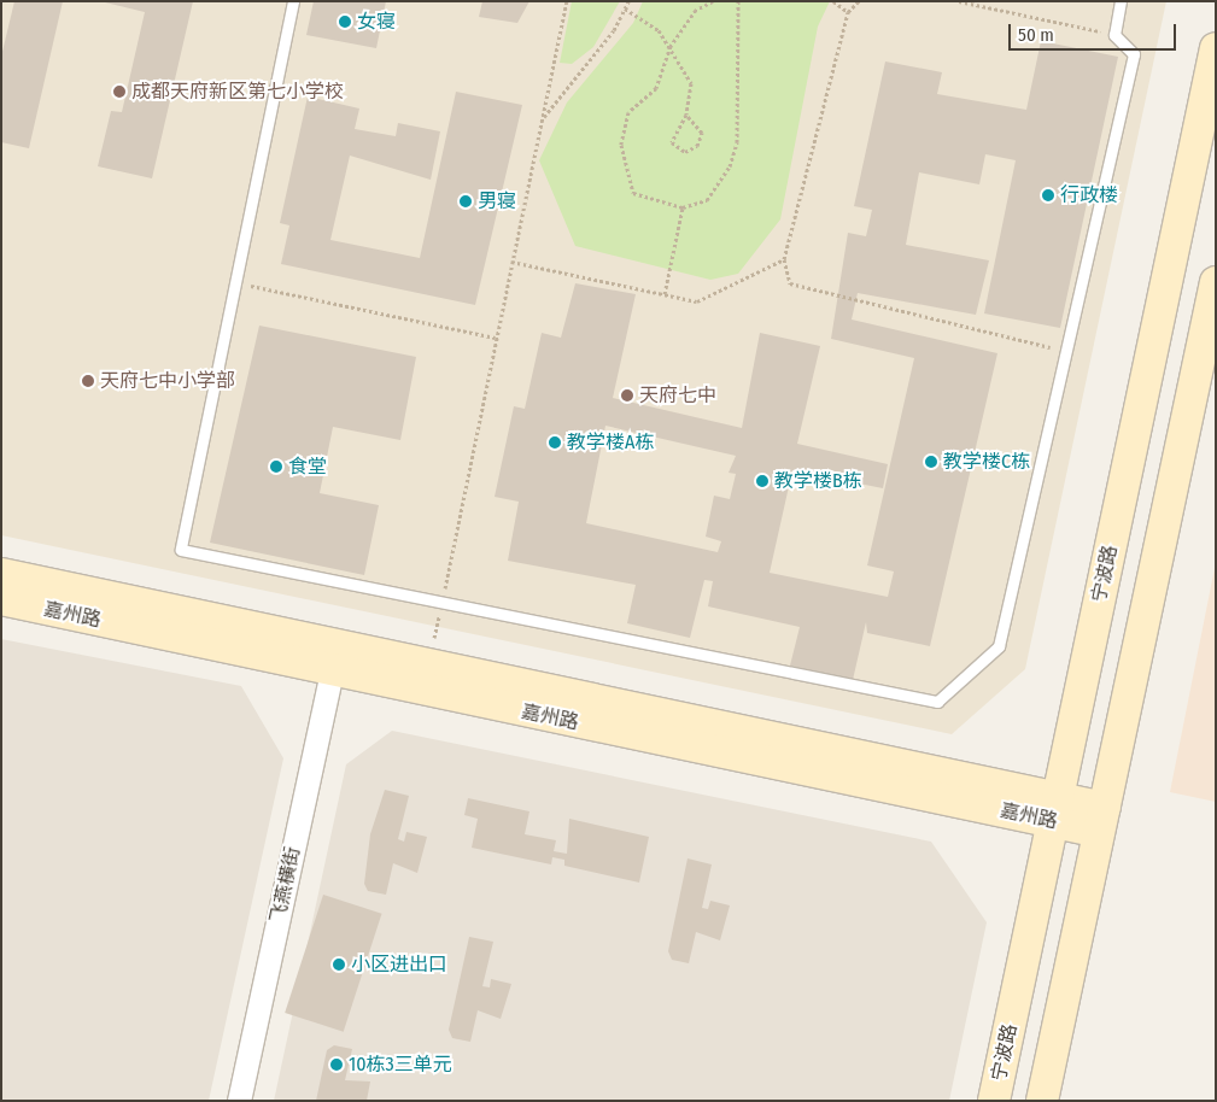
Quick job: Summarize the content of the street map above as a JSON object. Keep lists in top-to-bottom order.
{
  "streets": {
    "street": ["宁波路", "嘉州路", "飞燕横街"]
  },
  "crossings": [
    ["宁波路", "嘉州路"],
    ["嘉州路", "飞燕横街"]
  ],
  "places": [
    "女寝",
    "成都天府新区第七小学校",
    "行政楼",
    "男寝",
    "天府七中小学部",
    "天府七中",
    "教学楼A栋",
    "教学楼C栋",
    "食堂",
    "教学楼B栋",
    "小区进出口",
    "10栋3三单元"
  ],
  "scale_bar": "50 m"
}
